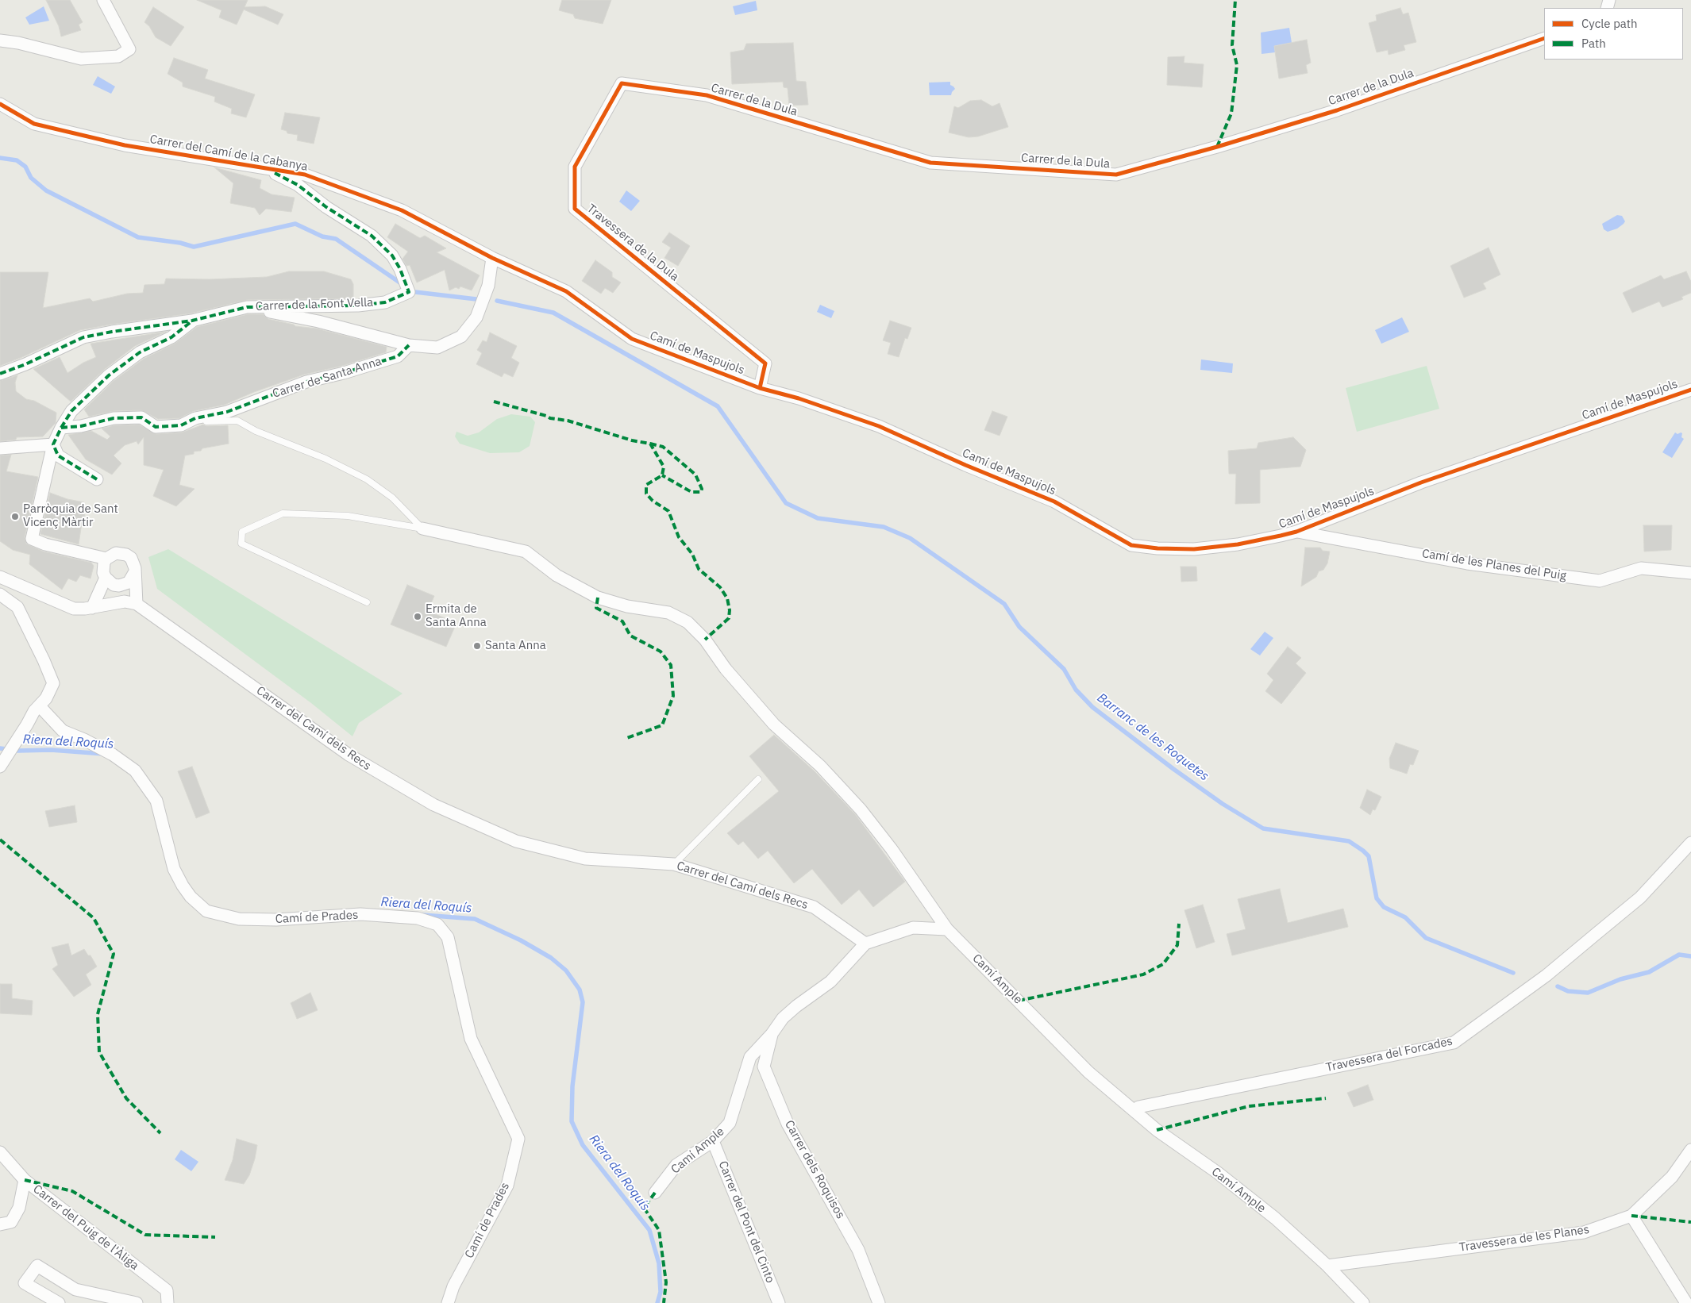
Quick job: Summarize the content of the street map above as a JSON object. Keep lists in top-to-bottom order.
{
  "streets": {
    "street": [
      "Carrer de la Dula",
      "Carrer del Camí de la Cabanya",
      "Travessera de la Dula",
      "Carrer de la Font Vella",
      "Camí de Maspujols",
      "Carrer de Santa Anna",
      "Camí de les Planes del Puig",
      "Carrer del Camí dels Recs",
      "Camí de Prades",
      "Camí Ample",
      "Travessera del Forcades",
      "Carrer dels Roquisos",
      "Carrer del Pont del Cinto",
      "Carrer del Puig de l'Àliga",
      "Travessera de les Planes"
    ]
  },
  "crossings": [
    ["Carrer de la Dula", "Travessera de la Dula"],
    ["Carrer del Camí de la Cabanya", "Carrer de la Font Vella"],
    ["Carrer del Camí de la Cabanya", "Camí de Maspujols"],
    ["Travessera de la Dula", "Camí de Maspujols"],
    ["Camí de Maspujols", "Camí de les Planes del Puig"],
    ["Carrer del Camí dels Recs", "Camí Ample"],
    ["Camí Ample", "Carrer dels Roquisos"],
    ["Camí Ample", "Carrer del Pont del Cinto"],
    ["Camí Ample", "Travessera de les Planes"]
  ],
  "water": ["Barranc de les Roquetes", "Riera del Roquís"],
  "places": ["Parròquia de Sant Vicenç Màrtir", "Ermita de Santa Anna", "Santa Anna"],
  "legend": ["Cycle path", "Path"]
}
